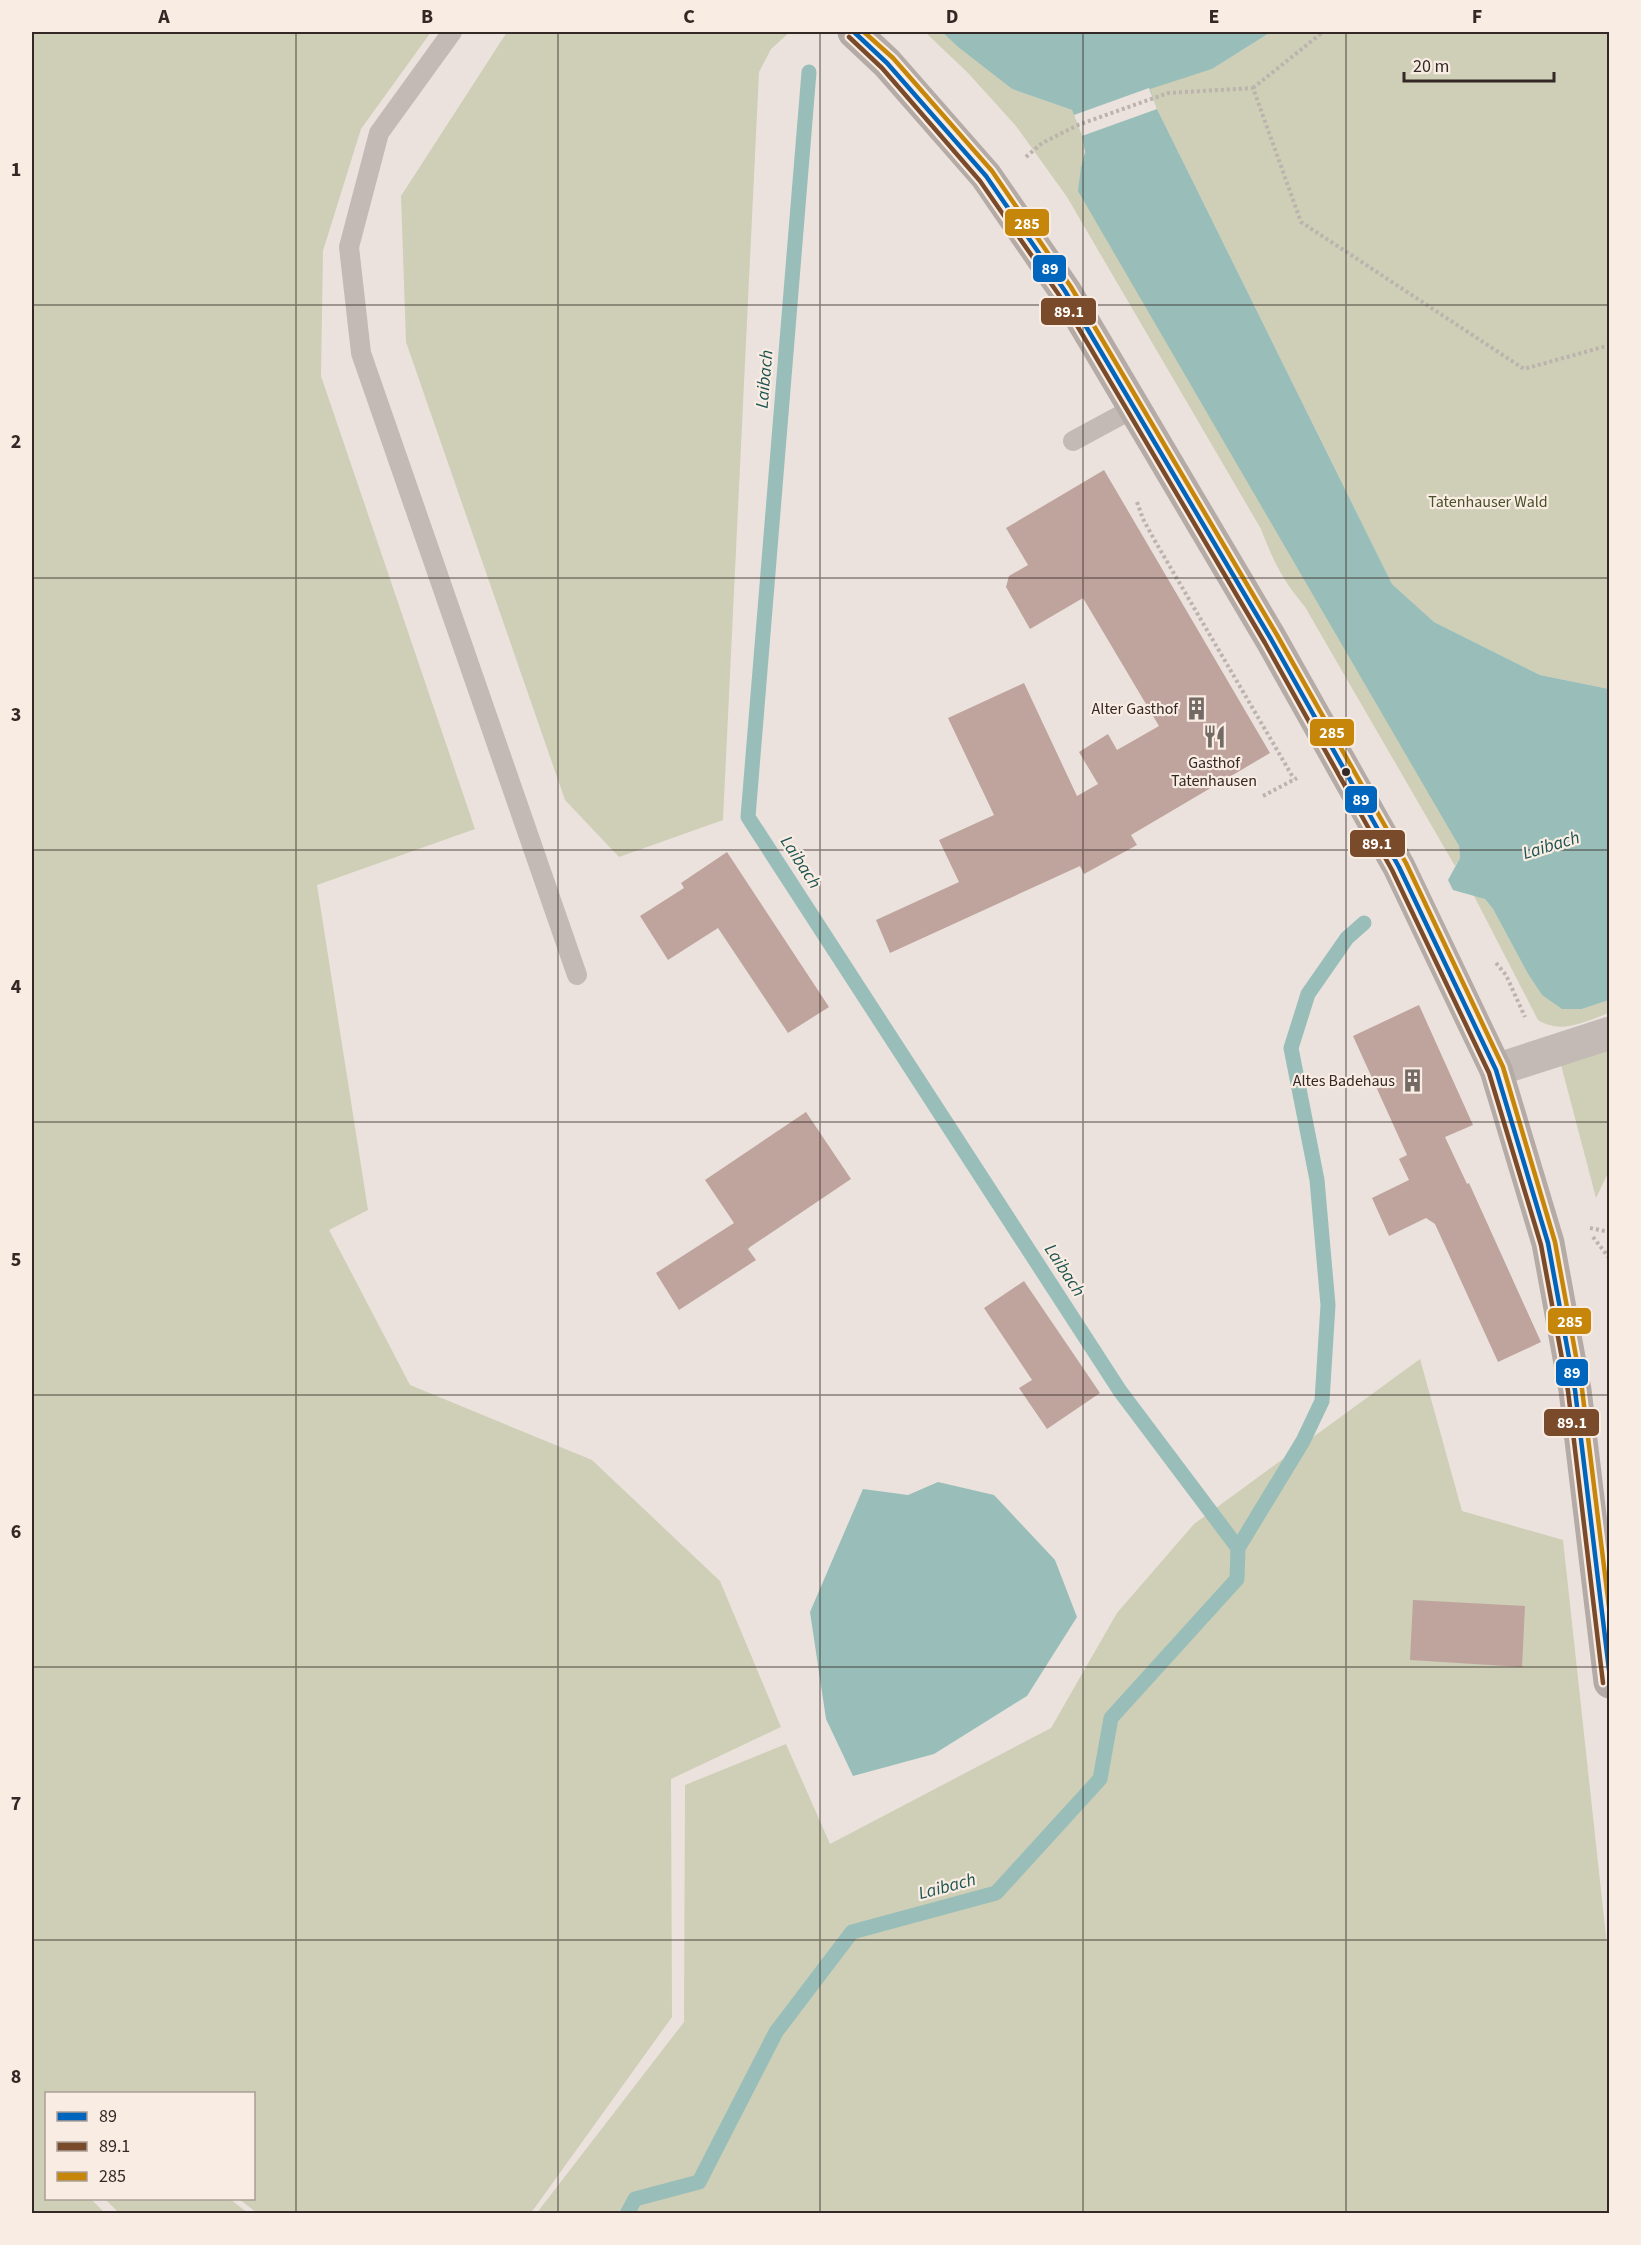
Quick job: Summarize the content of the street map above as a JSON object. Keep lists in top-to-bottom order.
{
  "water": ["Laibach"],
  "parks": ["Tatenhauser Wald"],
  "places": {
    "building": ["Alter Gasthof", "Altes Badehaus"],
    "restaurant": ["Gasthof Tatenhausen"]
  },
  "lines": ["transit line 89", "transit line 285", "transit line 89.1"],
  "legend": ["89", "89.1", "285"],
  "scale_bar": "20 m",
  "grid": {
    "columns": [
      "A",
      "B",
      "C",
      "D",
      "E",
      "F"
    ],
    "rows": [
      "1",
      "2",
      "3",
      "4",
      "5",
      "6",
      "7",
      "8"
    ]
  }
}
